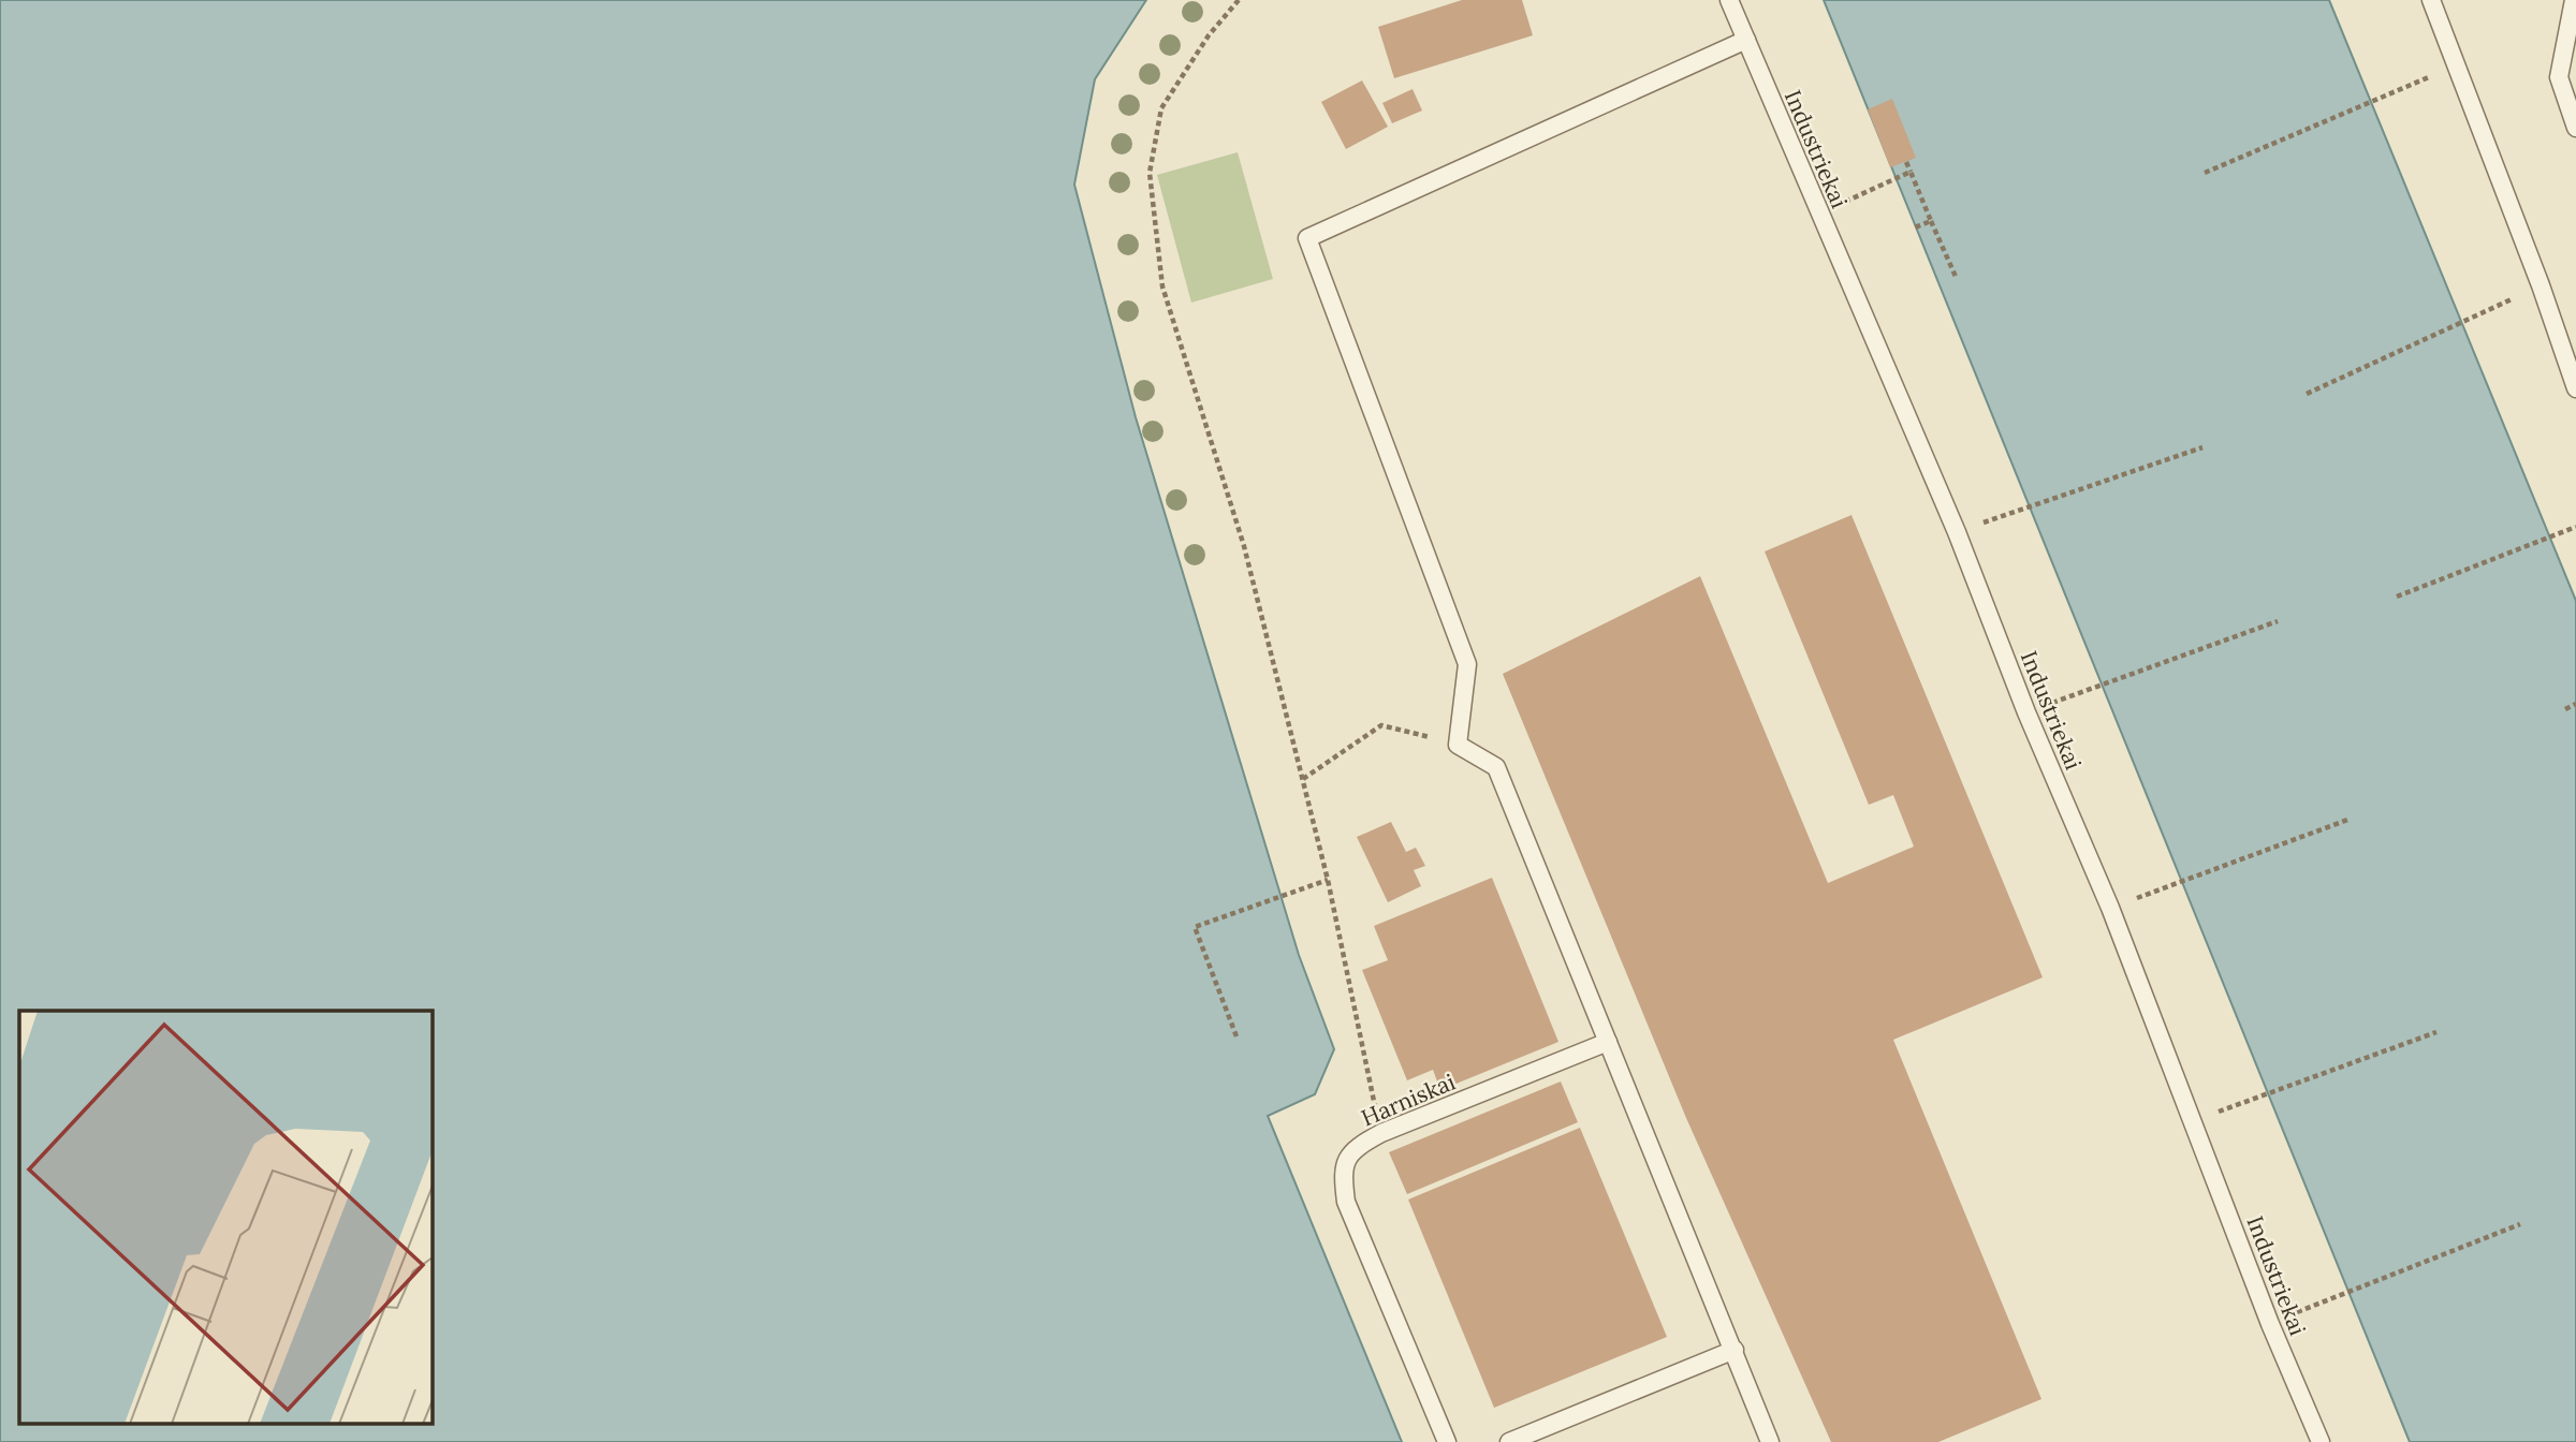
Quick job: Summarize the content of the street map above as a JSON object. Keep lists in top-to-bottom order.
{
  "streets": {
    "lane": ["Industriekai", "Harniskai"]
  }
}
